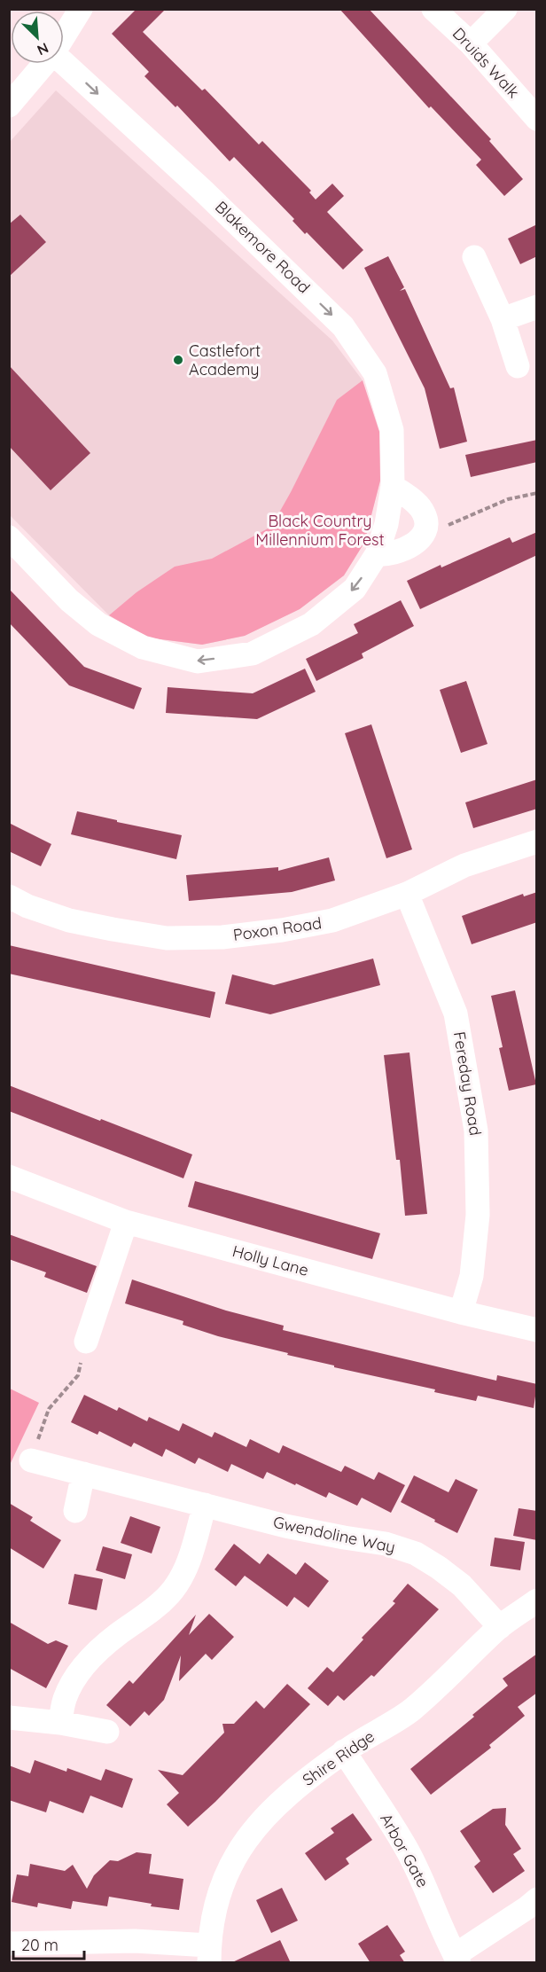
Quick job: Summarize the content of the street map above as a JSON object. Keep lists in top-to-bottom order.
{
  "streets": {
    "street": [
      "Druids Walk",
      "Blakemore Road",
      "Poxon Road",
      "Fereday Road",
      "Holly Lane",
      "Gwendoline Way",
      "Shire Ridge",
      "Arbor Gate"
    ]
  },
  "crossings": [
    ["Poxon Road", "Fereday Road"],
    ["Fereday Road", "Holly Lane"],
    ["Gwendoline Way", "Shire Ridge"],
    ["Shire Ridge", "Arbor Gate"]
  ],
  "parks": ["Black Country Millennium Forest"],
  "places": ["Castlefort Academy"],
  "scale_bar": "20 m",
  "north": "bottom right"
}
